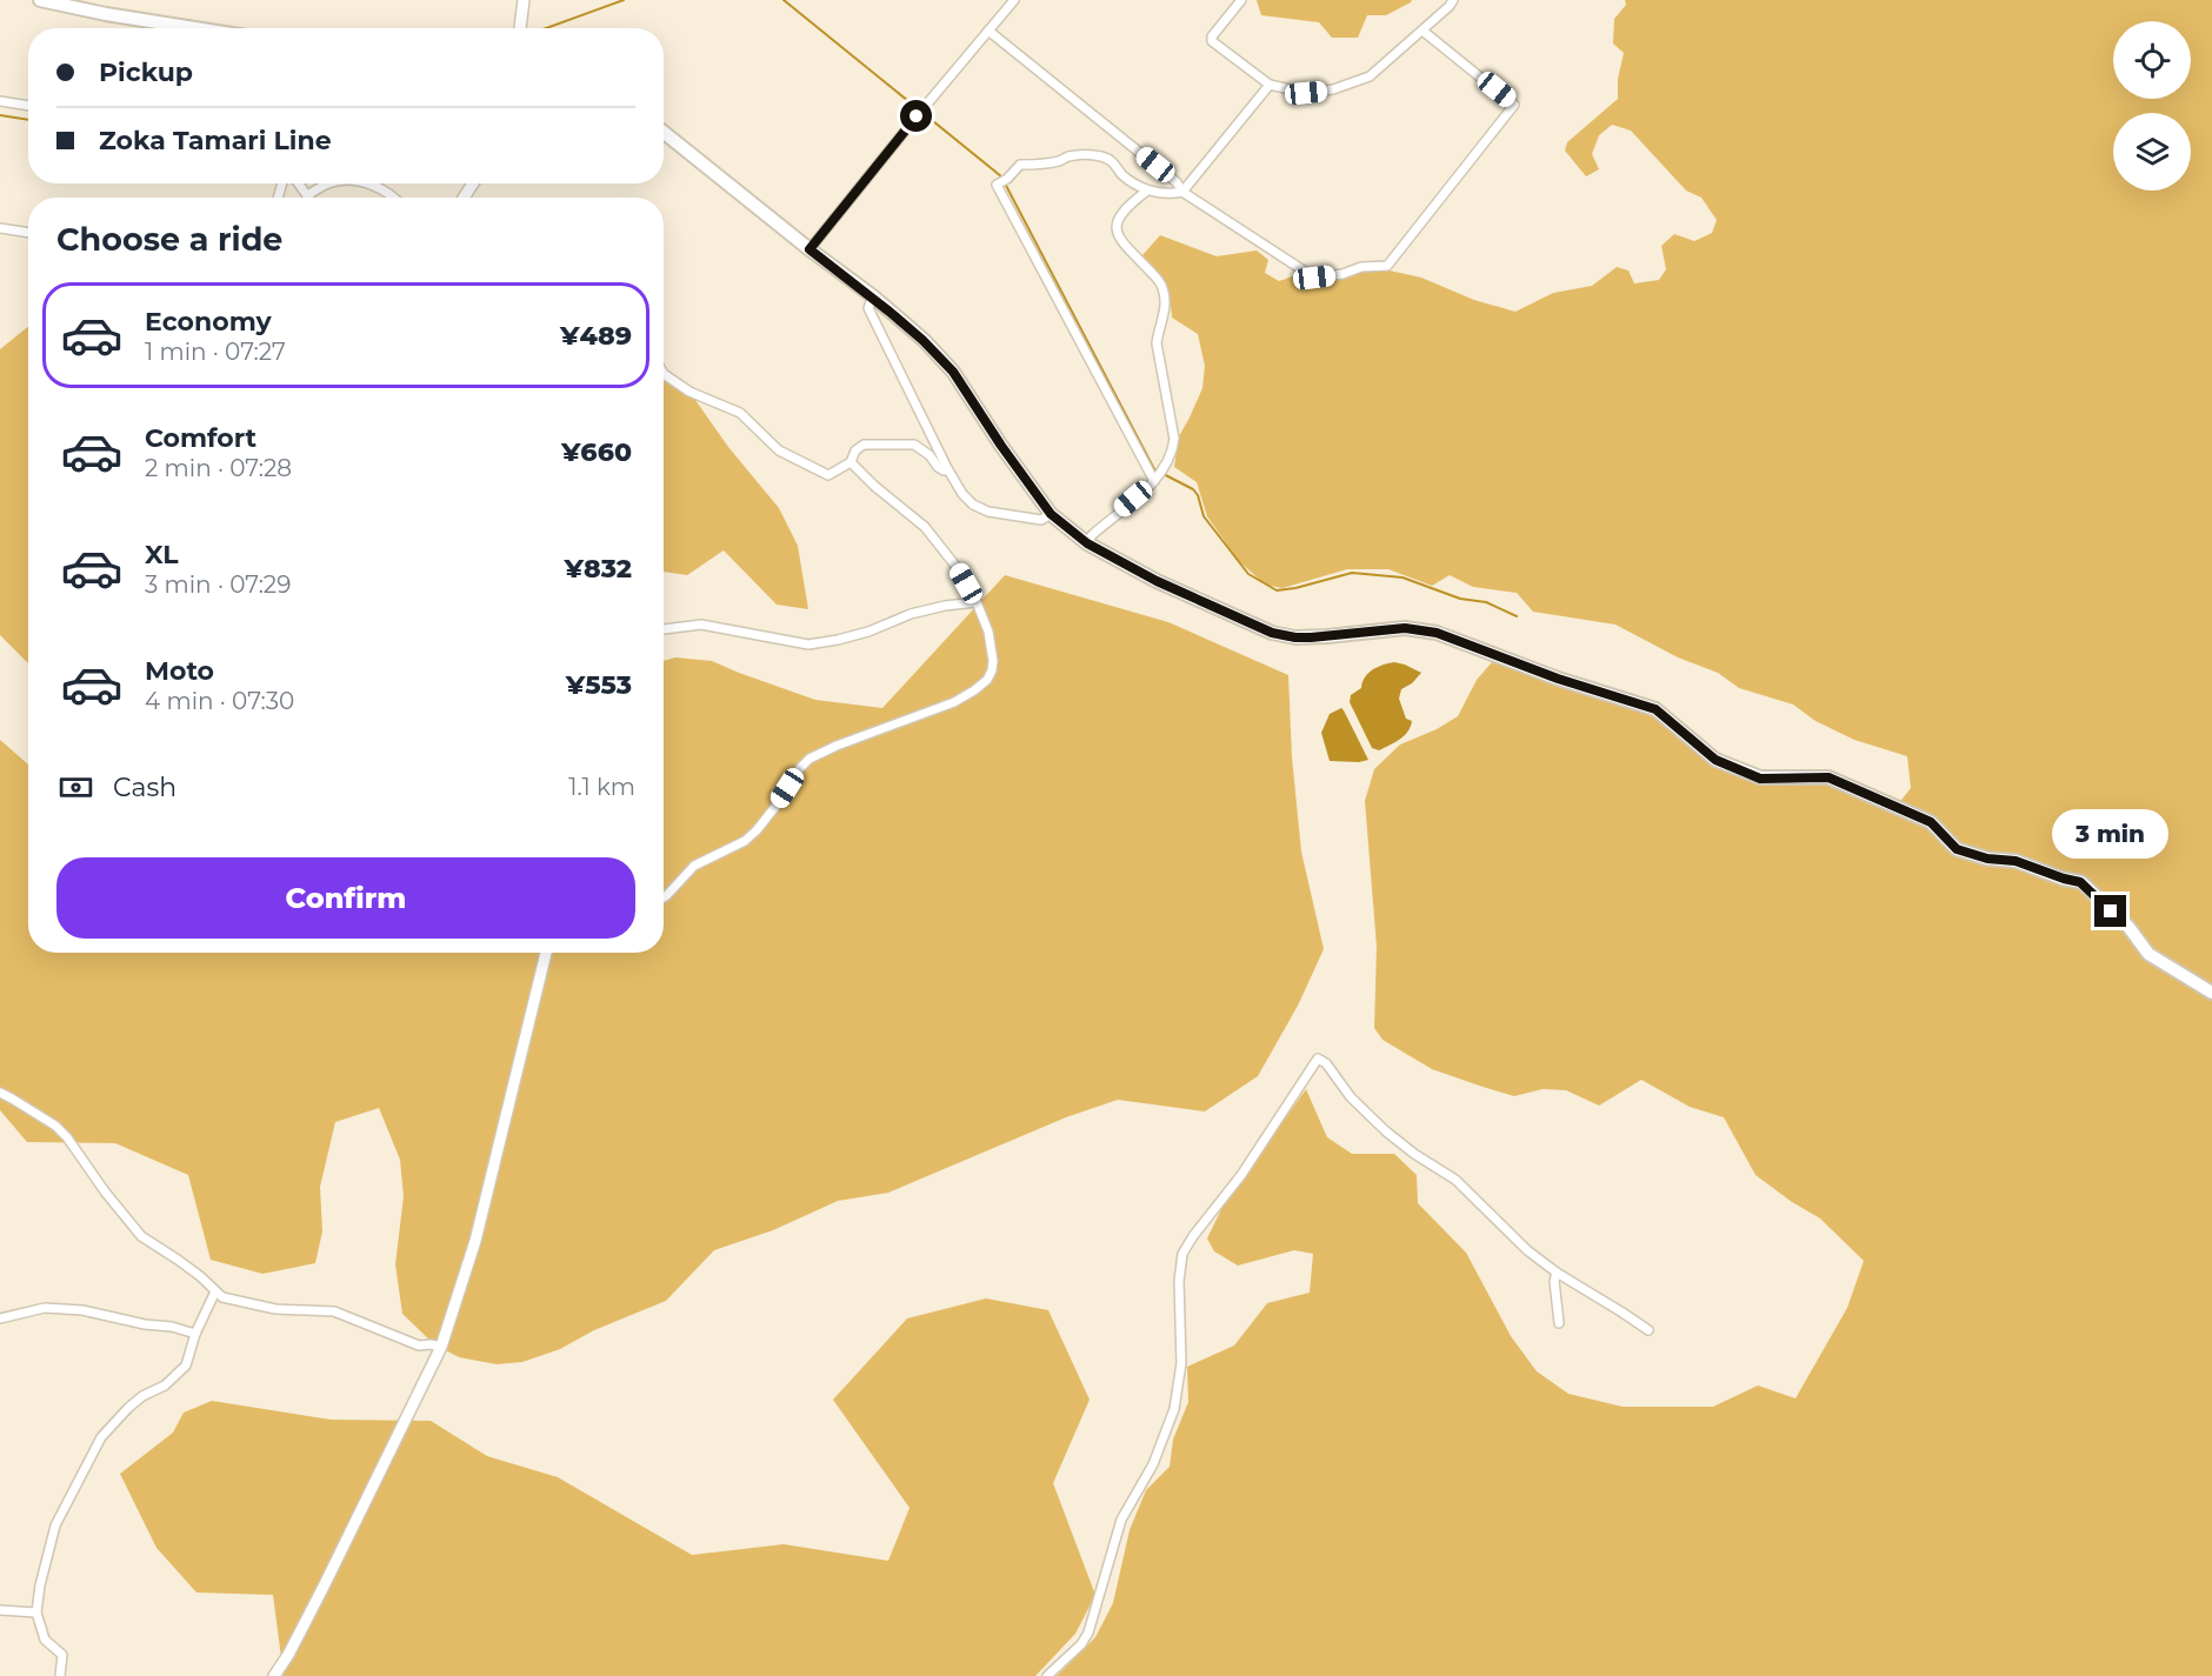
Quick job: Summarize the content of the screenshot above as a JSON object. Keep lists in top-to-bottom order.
{
  "page": {
    "banner": ["Pickup", "Zoka Tamari Line"],
    "heading": "Choose a ride",
    "list": [
      {
        "name": "Economy",
        "note": "1 min · 07:27",
        "value": "¥489"
      },
      {
        "name": "Comfort",
        "note": "2 min · 07:28",
        "value": "¥660"
      },
      {
        "name": "XL",
        "note": "3 min · 07:29",
        "value": "¥832"
      },
      {
        "name": "Moto",
        "note": "4 min · 07:30",
        "value": "¥553"
      }
    ],
    "pay": ["Cash", "1.1 km"],
    "bubble": "3 min",
    "buttons": "Confirm"
  }
}
